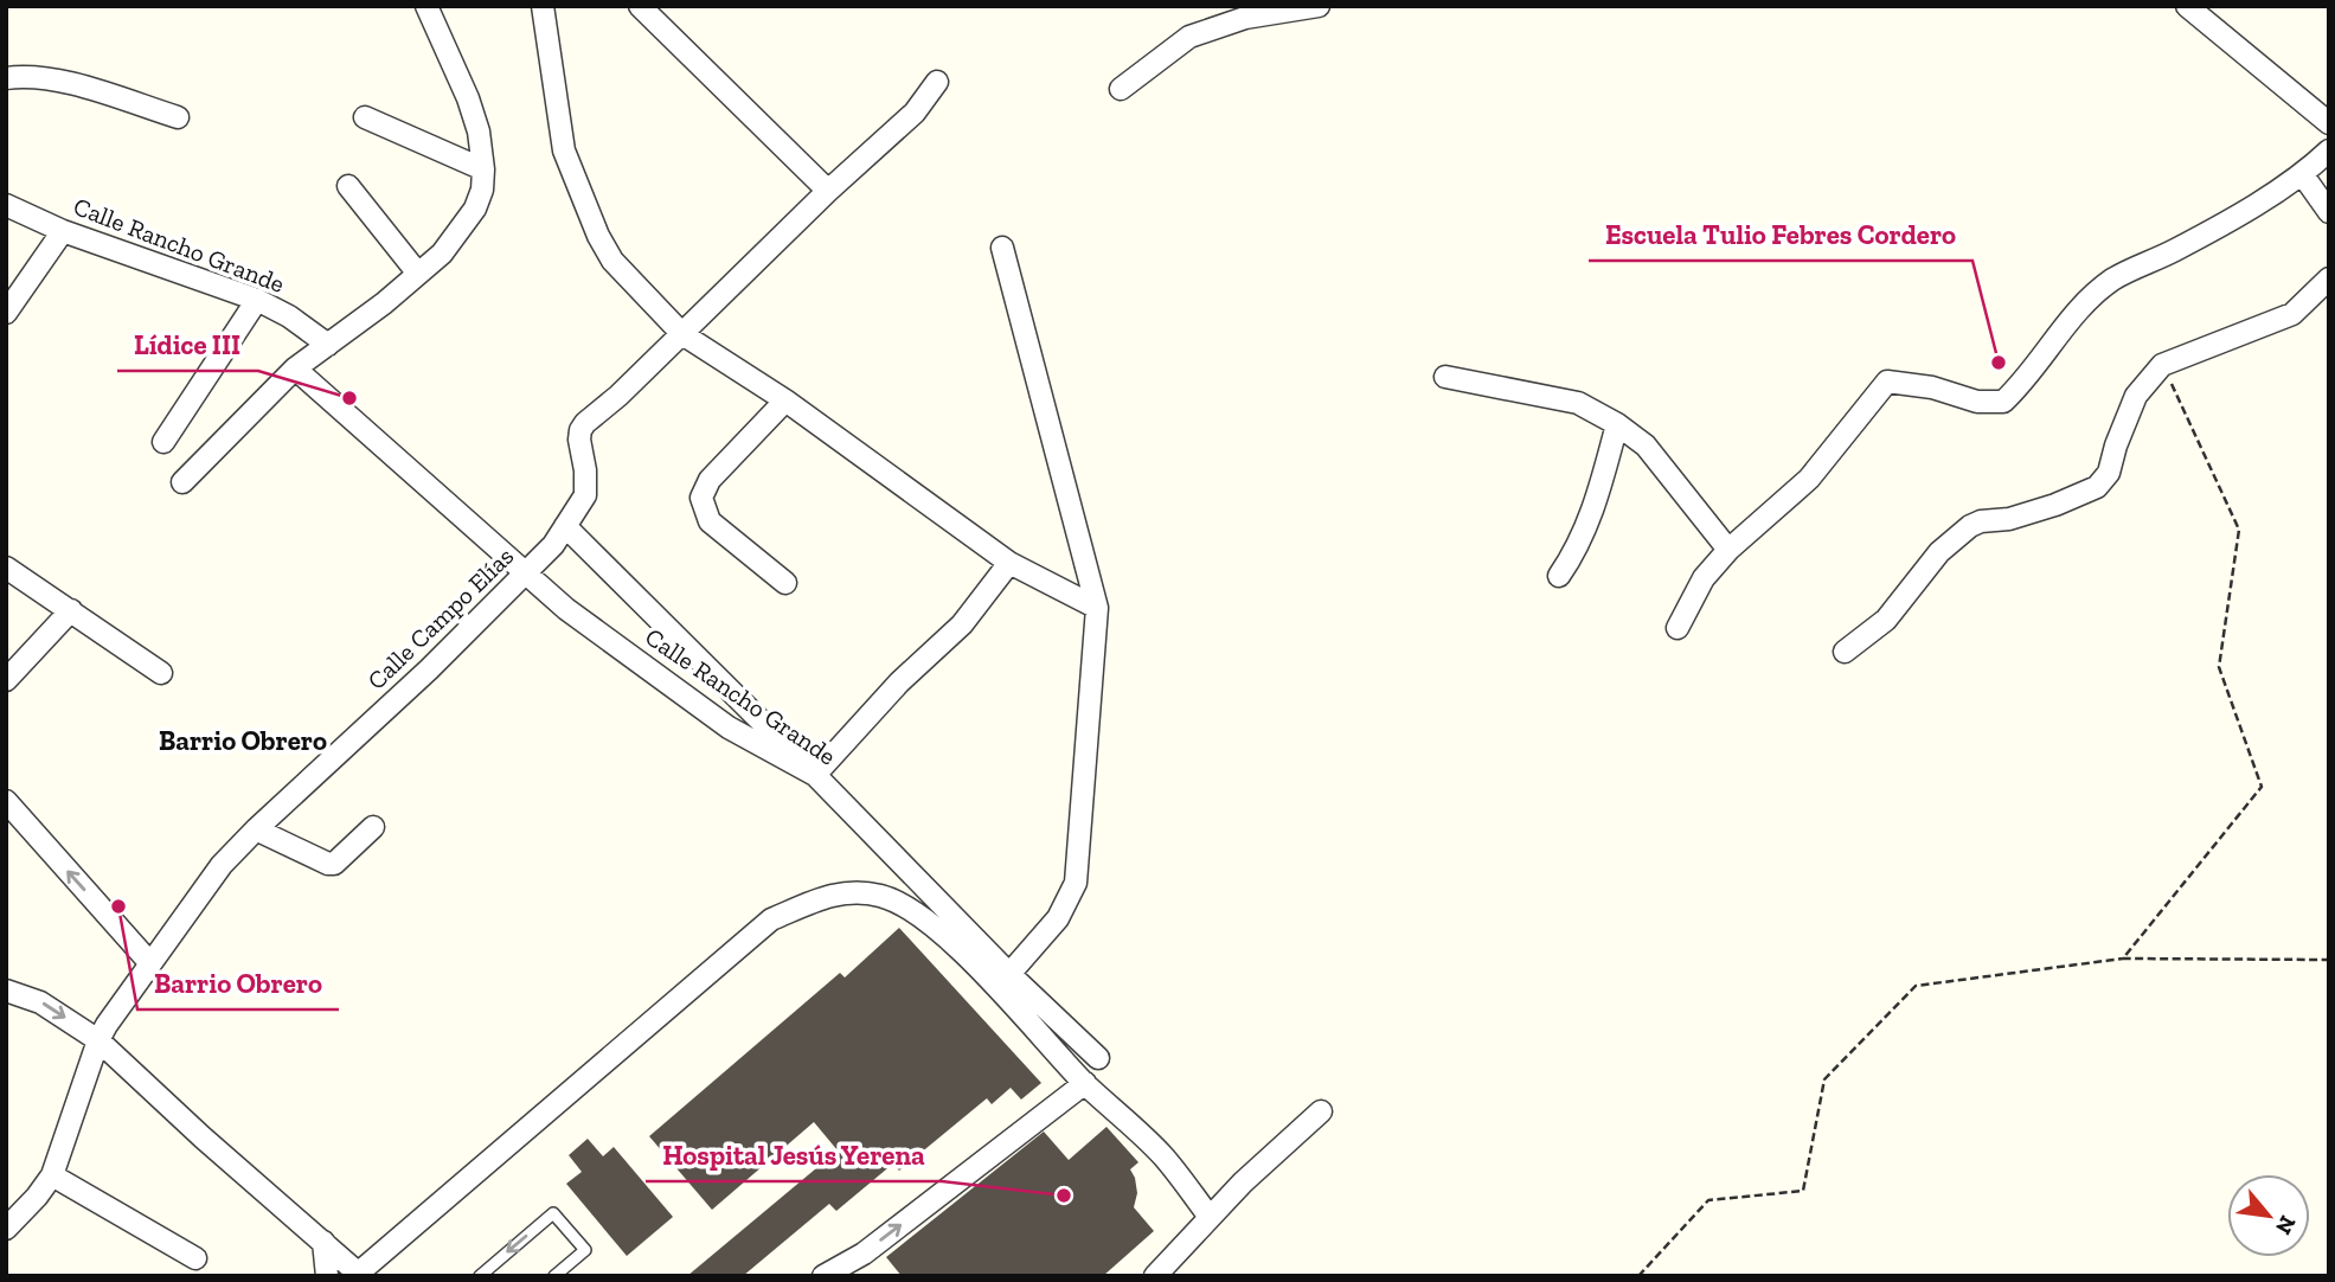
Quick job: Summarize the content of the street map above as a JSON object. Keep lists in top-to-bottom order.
{
  "streets": {
    "street": ["Calle Rancho Grande", "Calle Campo Elías"]
  },
  "crossings": [
    ["Calle Rancho Grande", "Calle Campo Elías"]
  ],
  "districts": ["Barrio Obrero"],
  "places": [
    "Escuela Tulio Febres Cordero",
    "Lídice III",
    "Barrio Obrero",
    "Hospital Jesús Yerena"
  ],
  "north": "bottom right"
}
